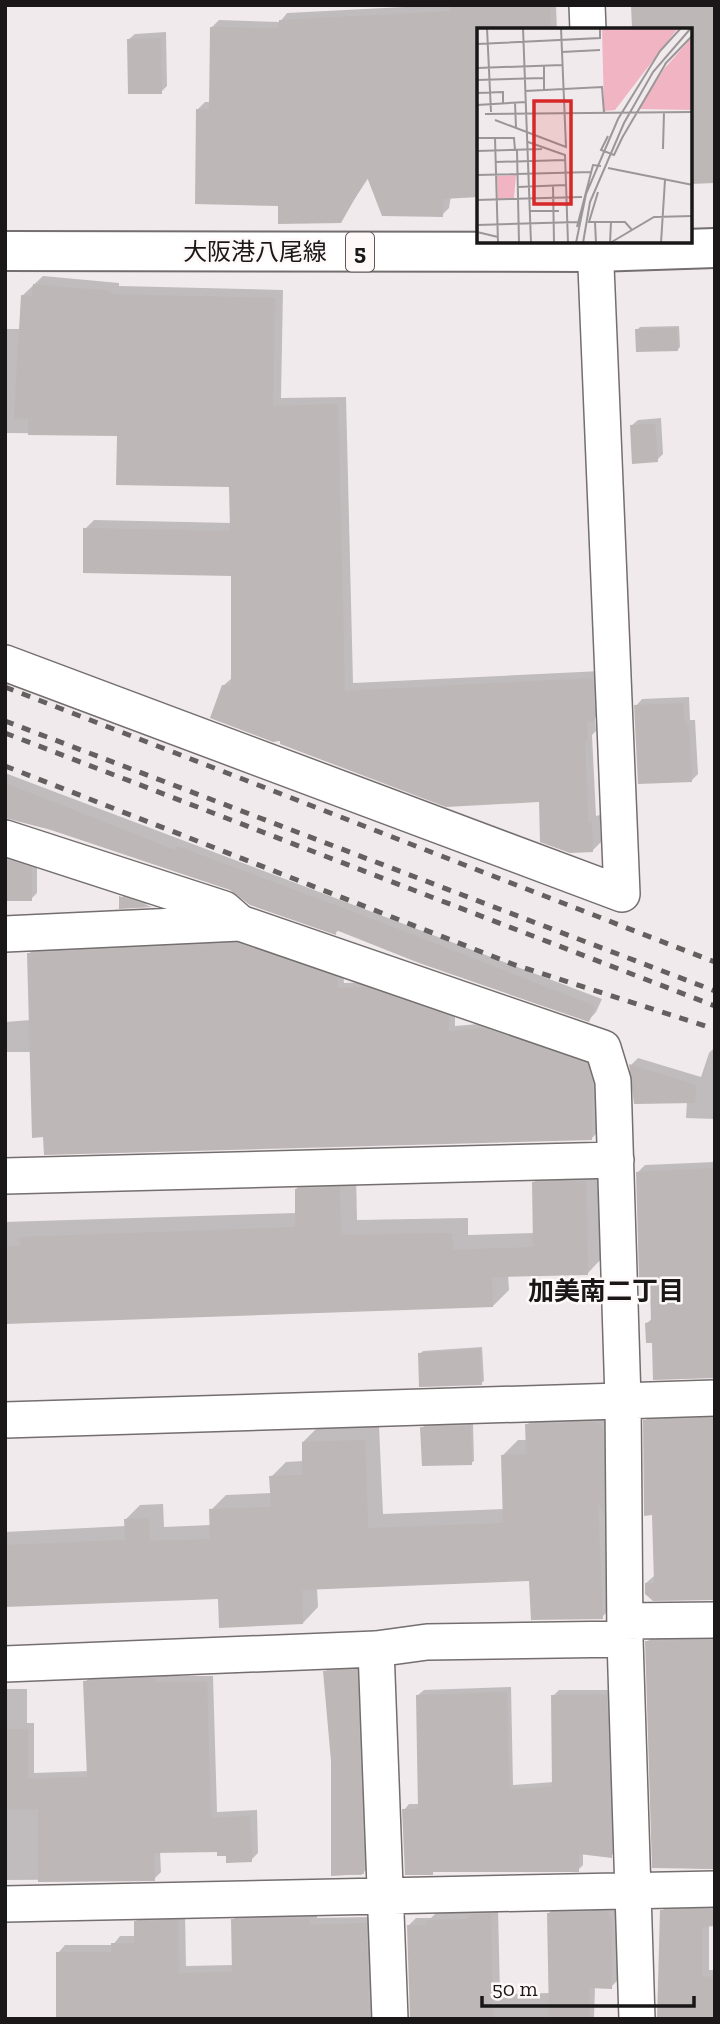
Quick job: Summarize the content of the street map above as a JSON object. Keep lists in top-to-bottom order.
{
  "streets": {
    "main road": ["大阪港八尾線", "5"]
  },
  "districts": ["加美南二丁目"],
  "scale_bar": "50 m"
}
